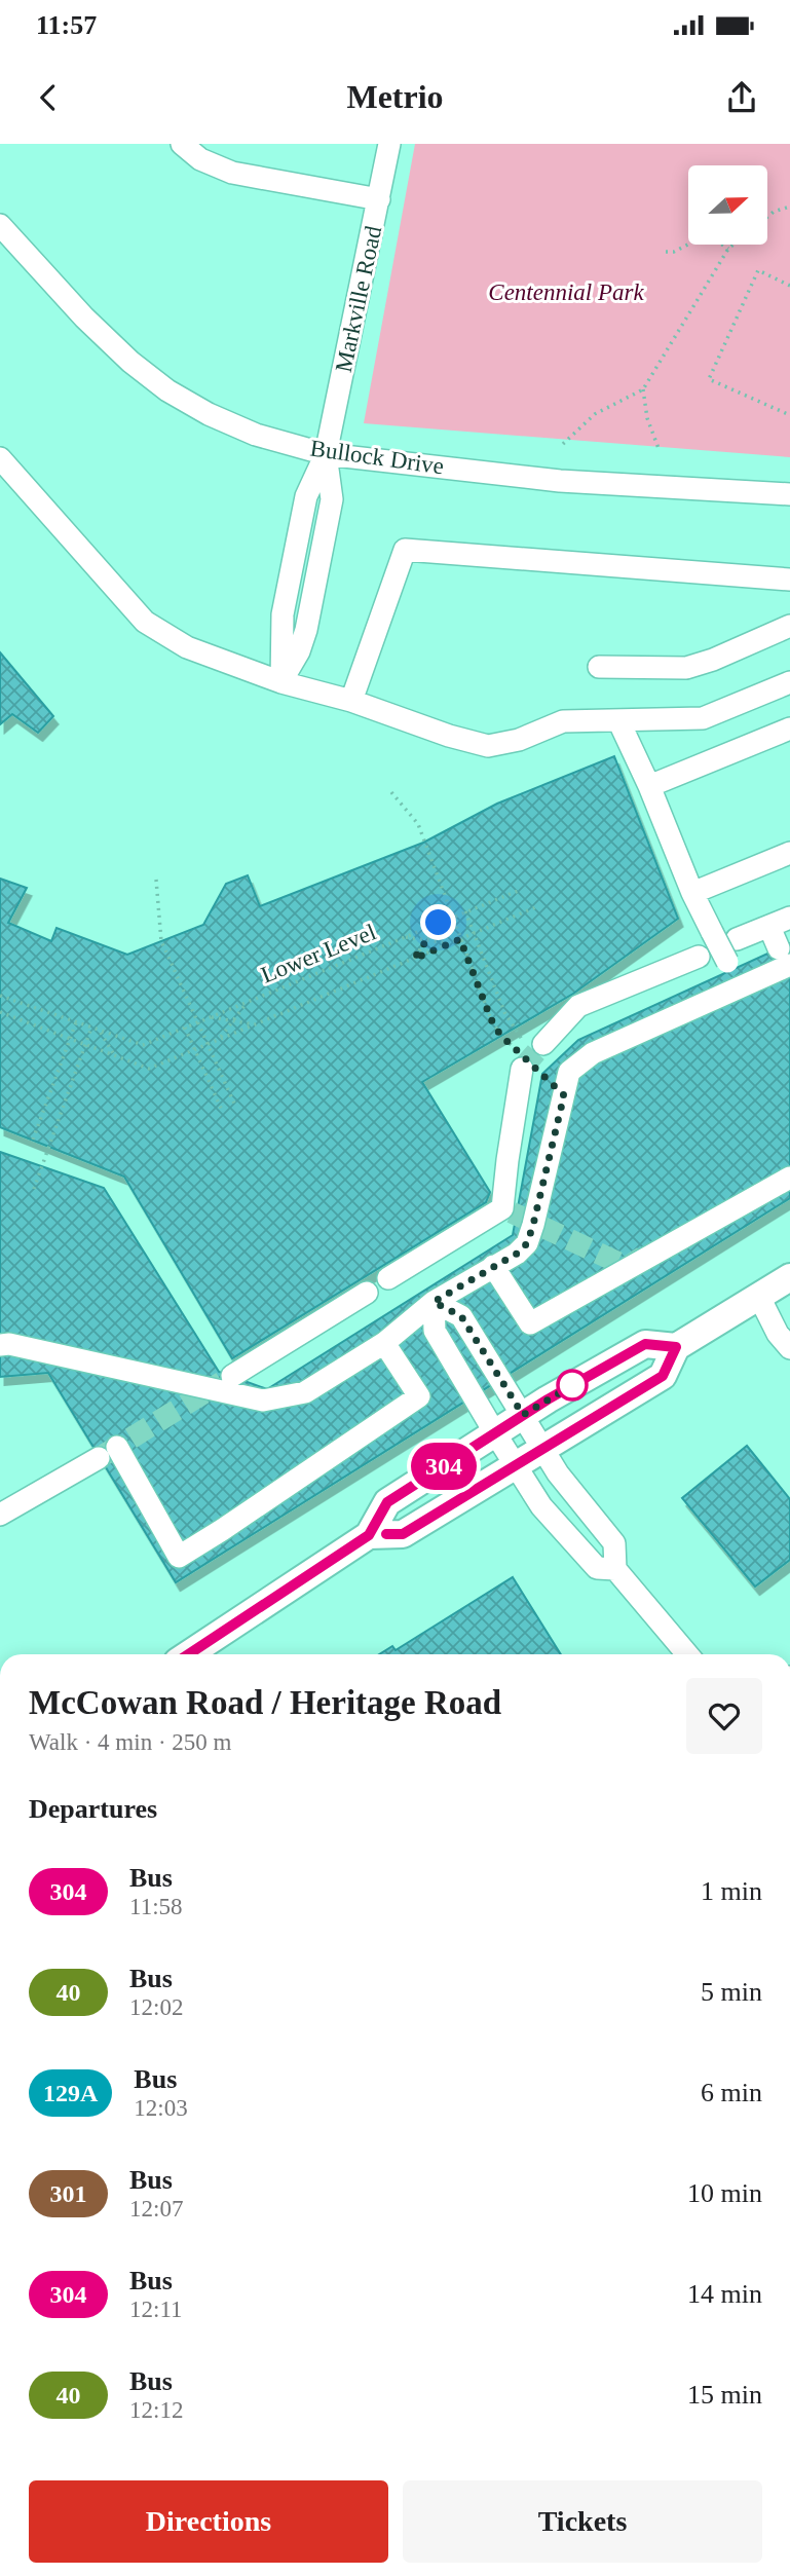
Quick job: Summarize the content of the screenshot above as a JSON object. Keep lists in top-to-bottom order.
{
  "streets": {
    "street": ["Markville Road", "Bullock Drive"],
    "path": ["Lower Level"]
  },
  "crossings": [
    ["Markville Road", "Bullock Drive"]
  ],
  "parks": ["Centennial Park"],
  "lines": ["bus line 304"],
  "north": "right",
  "page": {
    "status": "11:57",
    "header": "Metrio",
    "on_map": "304",
    "heading": [
      ["McCowan Road / Heritage Road", "Walk · 4 min · 250 m"],
      "Departures"
    ],
    "list": [
      {
        "mark": "304",
        "name": "Bus",
        "note": "11:58",
        "value": "1 min"
      },
      {
        "mark": "40",
        "name": "Bus",
        "note": "12:02",
        "value": "5 min"
      },
      {
        "mark": "129A",
        "name": "Bus",
        "note": "12:03",
        "value": "6 min"
      },
      {
        "mark": "301",
        "name": "Bus",
        "note": "12:07",
        "value": "10 min"
      },
      {
        "mark": "304",
        "name": "Bus",
        "note": "12:11",
        "value": "14 min"
      },
      {
        "mark": "40",
        "name": "Bus",
        "note": "12:12",
        "value": "15 min"
      }
    ],
    "buttons": ["Directions", "Tickets"]
  }
}
